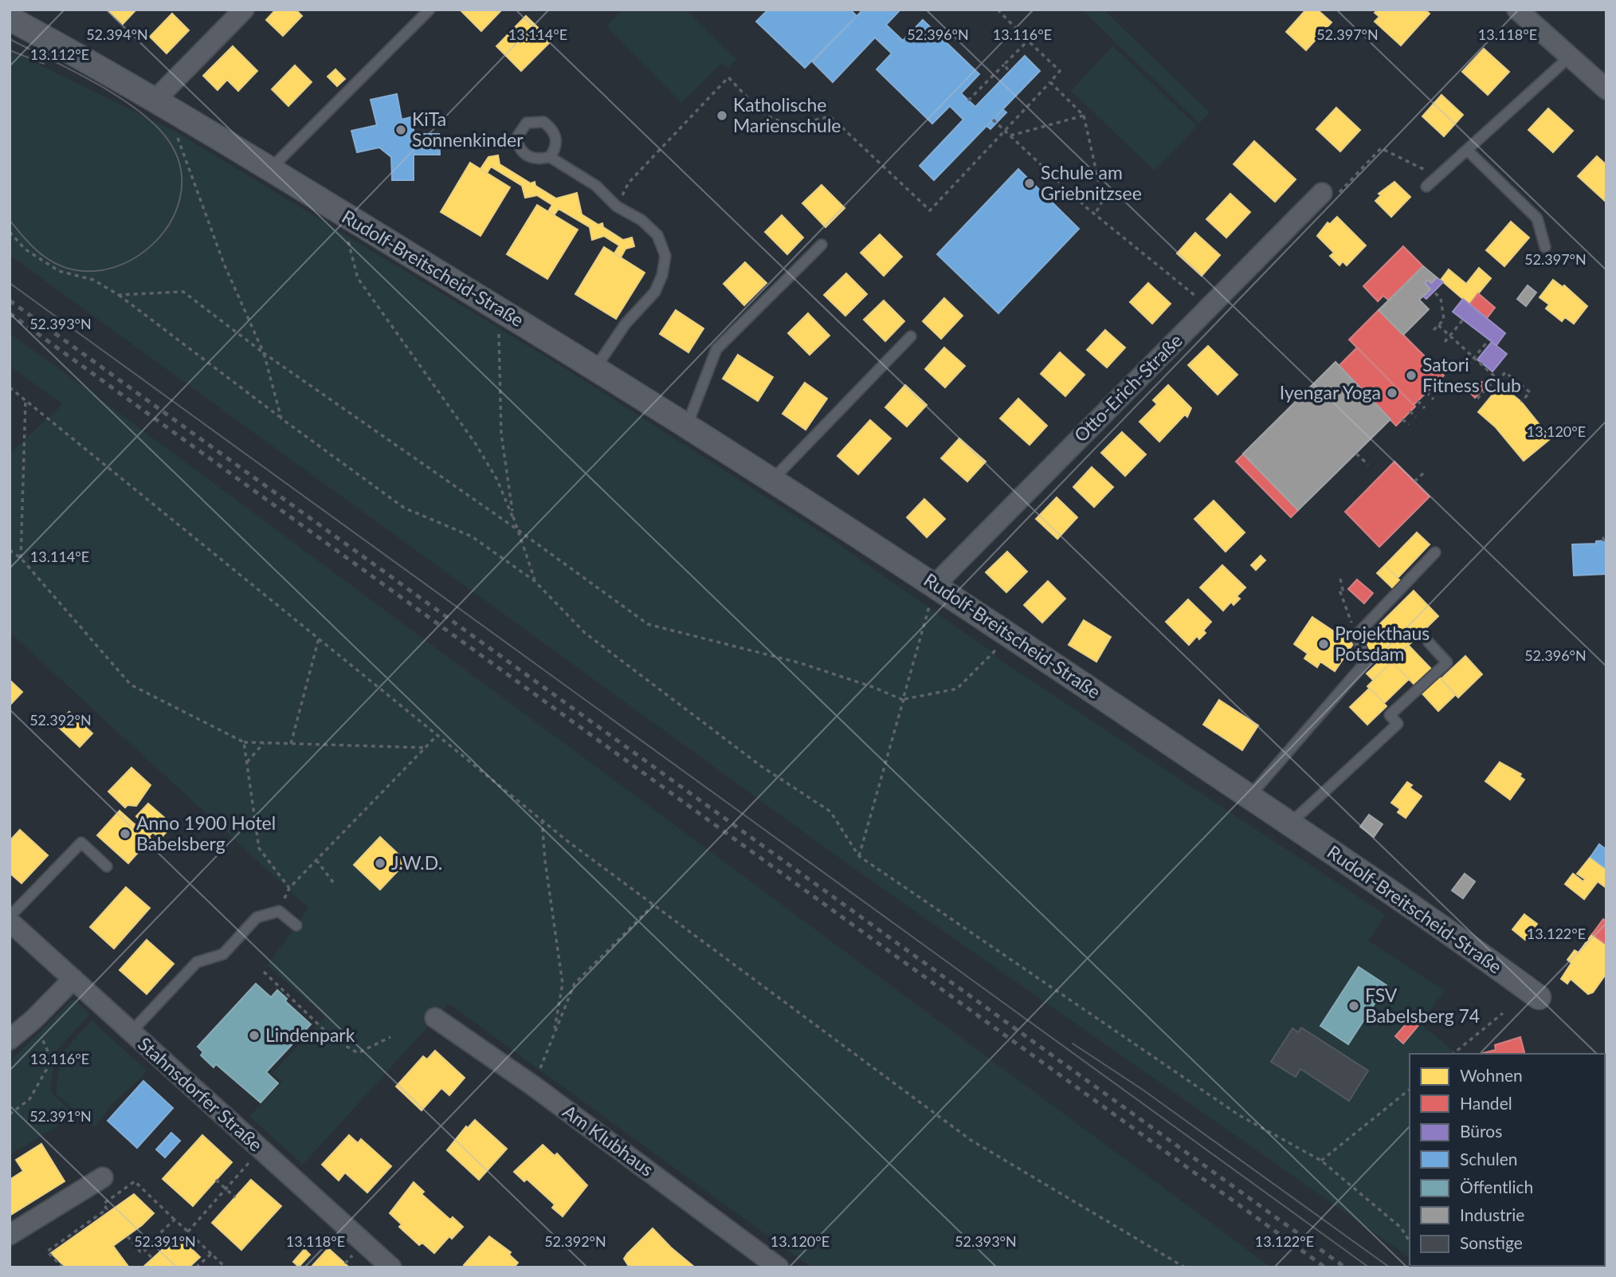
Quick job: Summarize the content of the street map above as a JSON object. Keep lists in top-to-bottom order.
{
  "streets": {
    "street": [
      "Rudolf-Breitscheid-Straße",
      "Otto-Erich-Straße",
      "Stahnsdorfer Straße",
      "Am Klubhaus"
    ]
  },
  "crossings": [
    ["Rudolf-Breitscheid-Straße", "Otto-Erich-Straße"]
  ],
  "places": [
    "Katholische Marienschule",
    "KiTa Sonnenkinder",
    "Schule am Griebnitzsee",
    "Satori Fitness Club",
    "Iyengar Yoga",
    "Projekthaus Potsdam",
    "Anno 1900 Hotel Babelsberg",
    "J.W.D.",
    "FSV Babelsberg 74",
    "Lindenpark"
  ],
  "legend": [
    "Wohnen",
    "Handel",
    "Büros",
    "Schulen",
    "Öffentlich",
    "Industrie",
    "Sonstige"
  ],
  "coordinates": [
    "52.394°N",
    "52.396°N",
    "52.397°N",
    "13.114°E",
    "13.116°E",
    "13.118°E",
    "13.112°E",
    "52.393°N",
    "13.120°E",
    "52.392°N",
    "13.122°E",
    "52.391°N"
  ]
}
